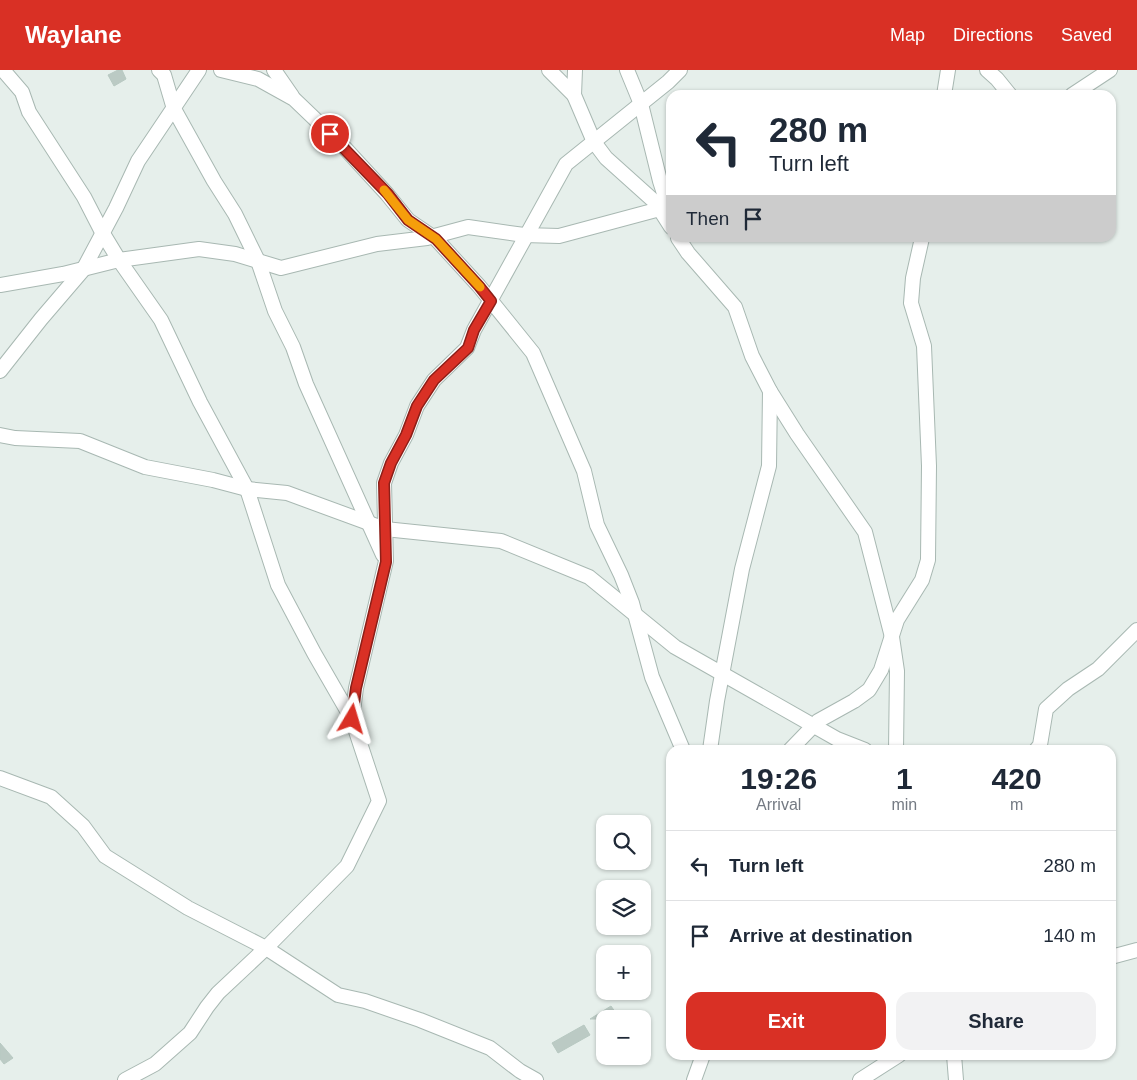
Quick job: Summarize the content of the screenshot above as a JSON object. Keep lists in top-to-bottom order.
{
  "page": {
    "header": "Waylane",
    "nav": ["Map", "Directions", "Saved"],
    "turn": ["280 m", "Turn left"],
    "then": "Then",
    "eta": [
      "19:26",
      "Arrival",
      "1",
      "min",
      "420",
      "m"
    ],
    "map_buttons": ["+", "−"],
    "list": [
      {
        "name": "Turn left",
        "value": "280 m"
      },
      {
        "name": "Arrive at destination",
        "value": "140 m"
      }
    ],
    "buttons": ["Exit", "Share"]
  }
}
